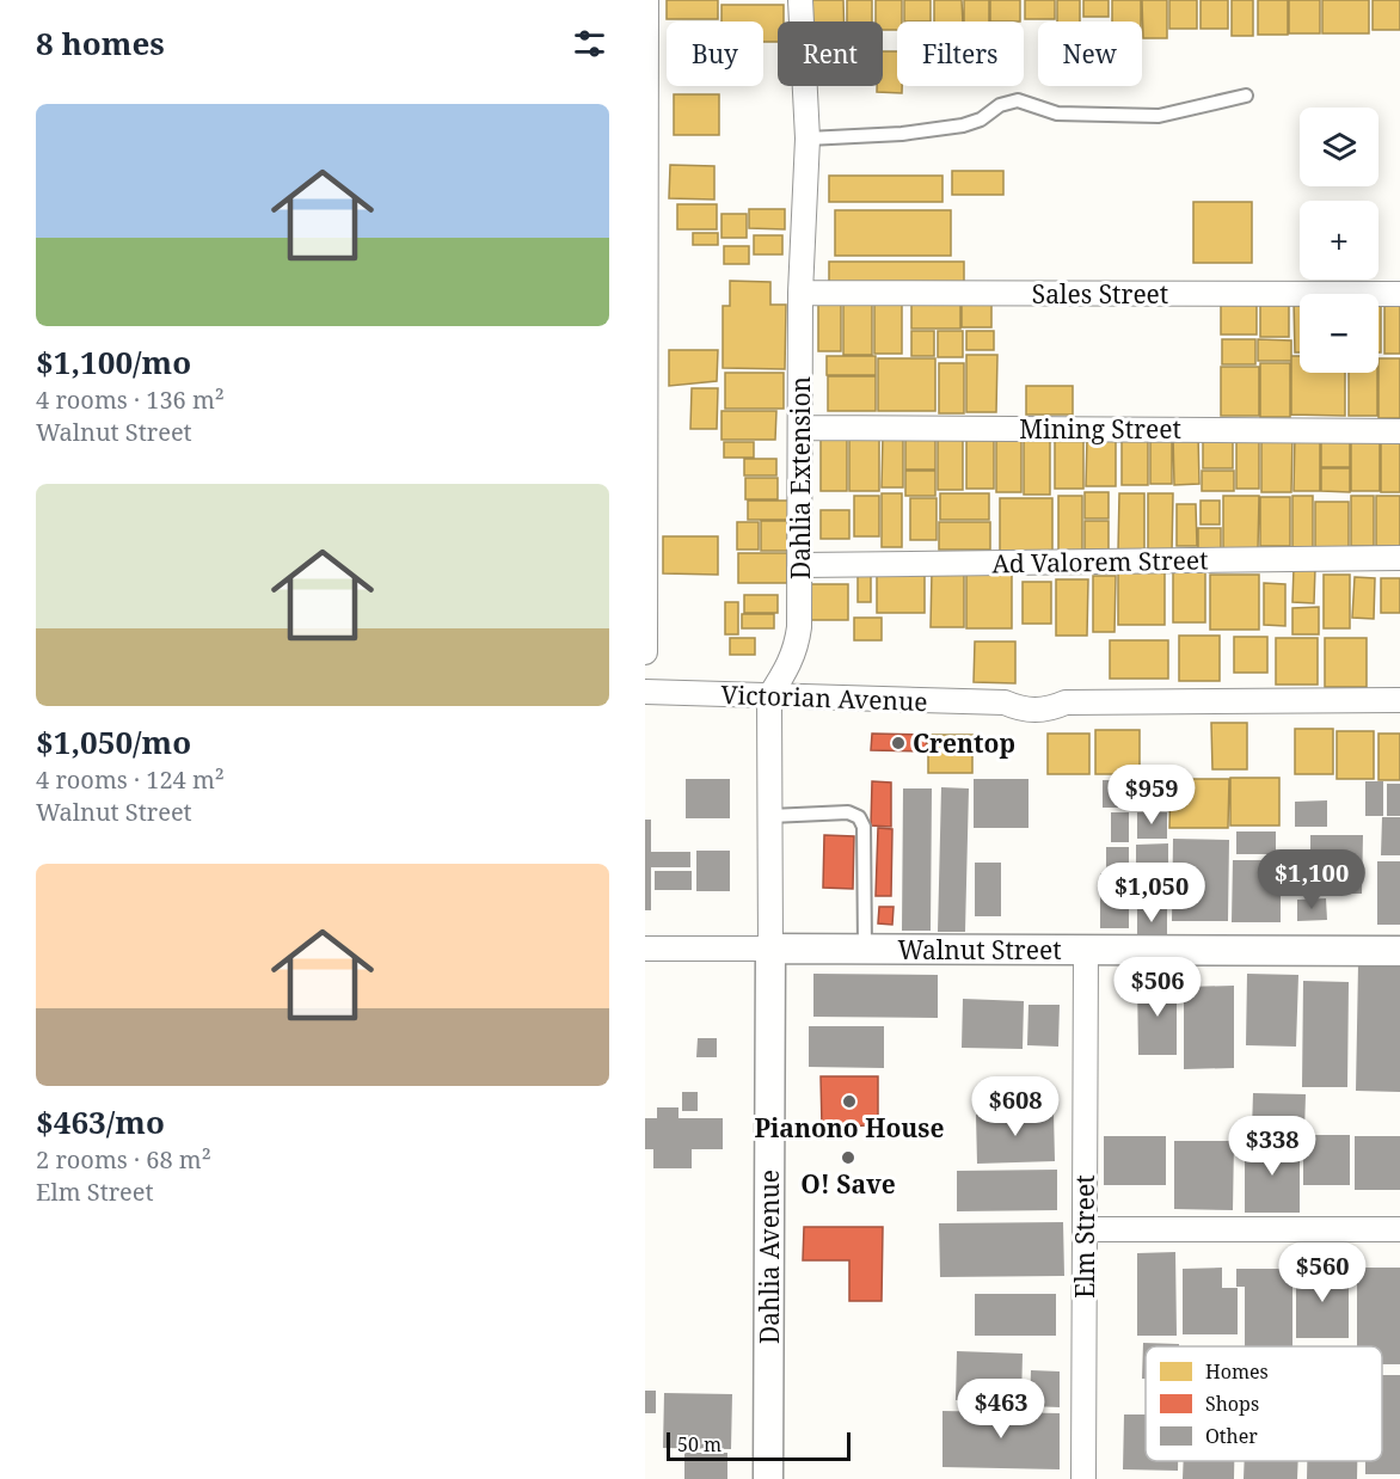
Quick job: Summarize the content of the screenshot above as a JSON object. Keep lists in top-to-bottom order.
{
  "streets": {
    "street": [
      "Sales Street",
      "Mining Street",
      "Dahlia Extension",
      "Ad Valorem Street",
      "Victorian Avenue",
      "Walnut Street",
      "Elm Street",
      "Dahlia Avenue"
    ]
  },
  "crossings": [
    ["Sales Street", "Dahlia Extension"],
    ["Mining Street", "Dahlia Extension"],
    ["Dahlia Extension", "Ad Valorem Street"],
    ["Dahlia Extension", "Victorian Avenue"],
    ["Walnut Street", "Elm Street"],
    ["Walnut Street", "Dahlia Avenue"]
  ],
  "places": ["Crentop", "Pianono House", "O! Save"],
  "legend": ["Homes", "Shops", "Other"],
  "scale_bar": "50 m",
  "page": {
    "heading": "8 homes",
    "chip": [
      "Buy",
      "Rent",
      "Filters",
      "New"
    ],
    "list": [
      {
        "name": "$1,100/mo",
        "note": "4 rooms · 136 m² · Walnut Street"
      },
      {
        "name": "$1,050/mo",
        "note": "4 rooms · 124 m² · Walnut Street"
      },
      {
        "name": "$463/mo",
        "note": "2 rooms · 68 m² · Elm Street"
      }
    ],
    "map_buttons": ["+", "−"],
    "price": [
      "$959",
      "$1,100",
      "$1,050",
      "$506",
      "$608",
      "$338",
      "$560",
      "$463"
    ],
    "scale": "50 m"
  }
}
